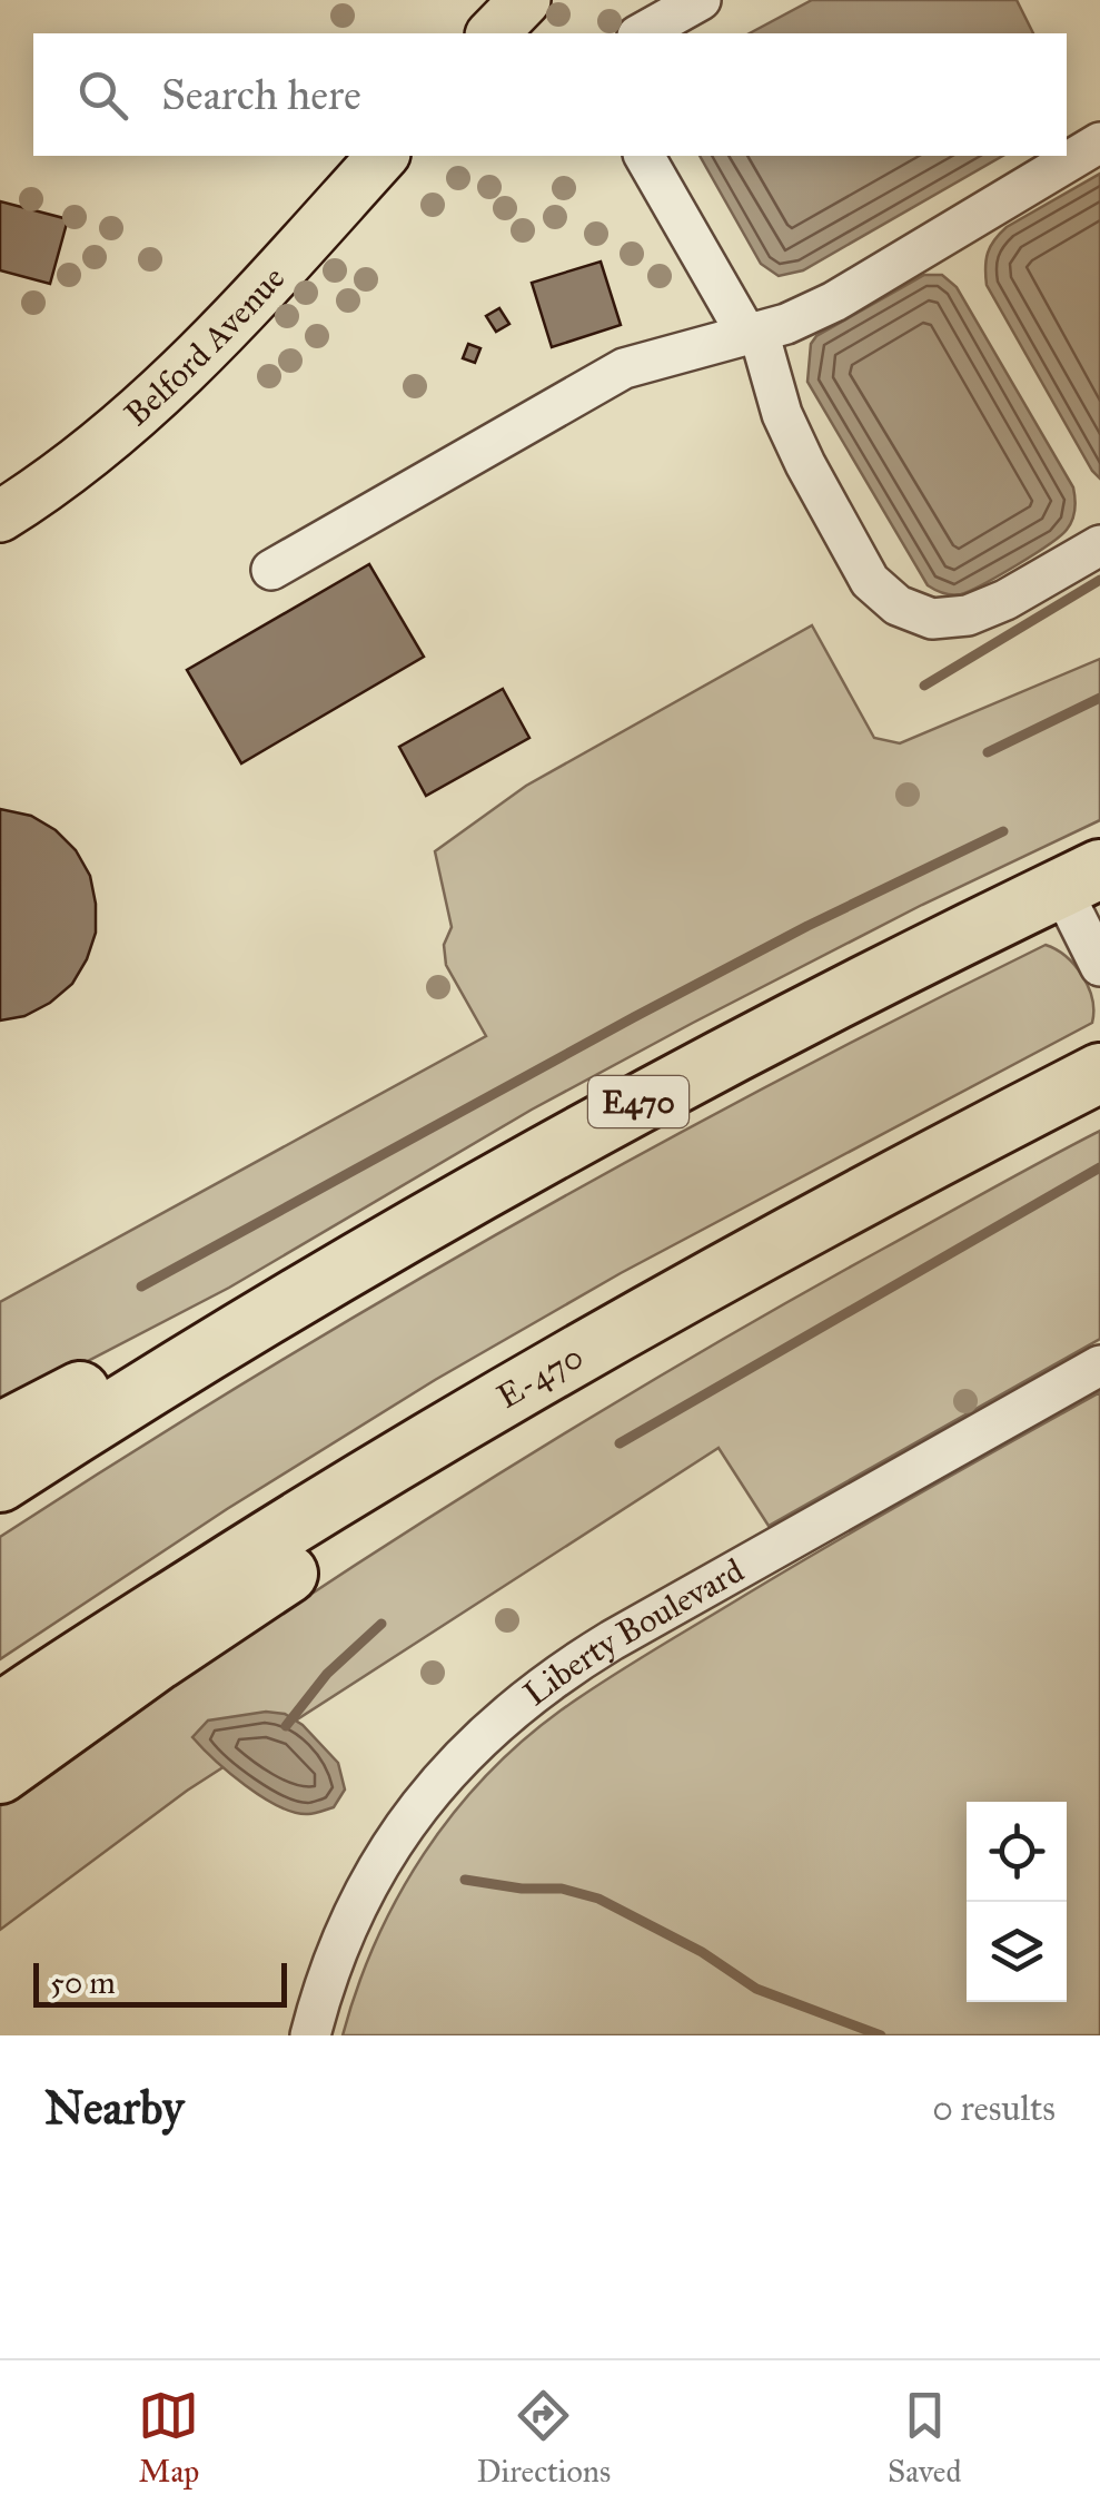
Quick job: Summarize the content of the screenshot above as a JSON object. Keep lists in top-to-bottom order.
{
  "streets": {
    "highway": ["E470", "E-470"],
    "main road": ["Belford Avenue"],
    "street": ["Liberty Boulevard"]
  },
  "scale_bar": "50 m",
  "page": {
    "search": "Search here",
    "scale": "50 m",
    "heading": ["Nearby", "0 results"],
    "nav": ["Map", "Directions", "Saved"]
  }
}
